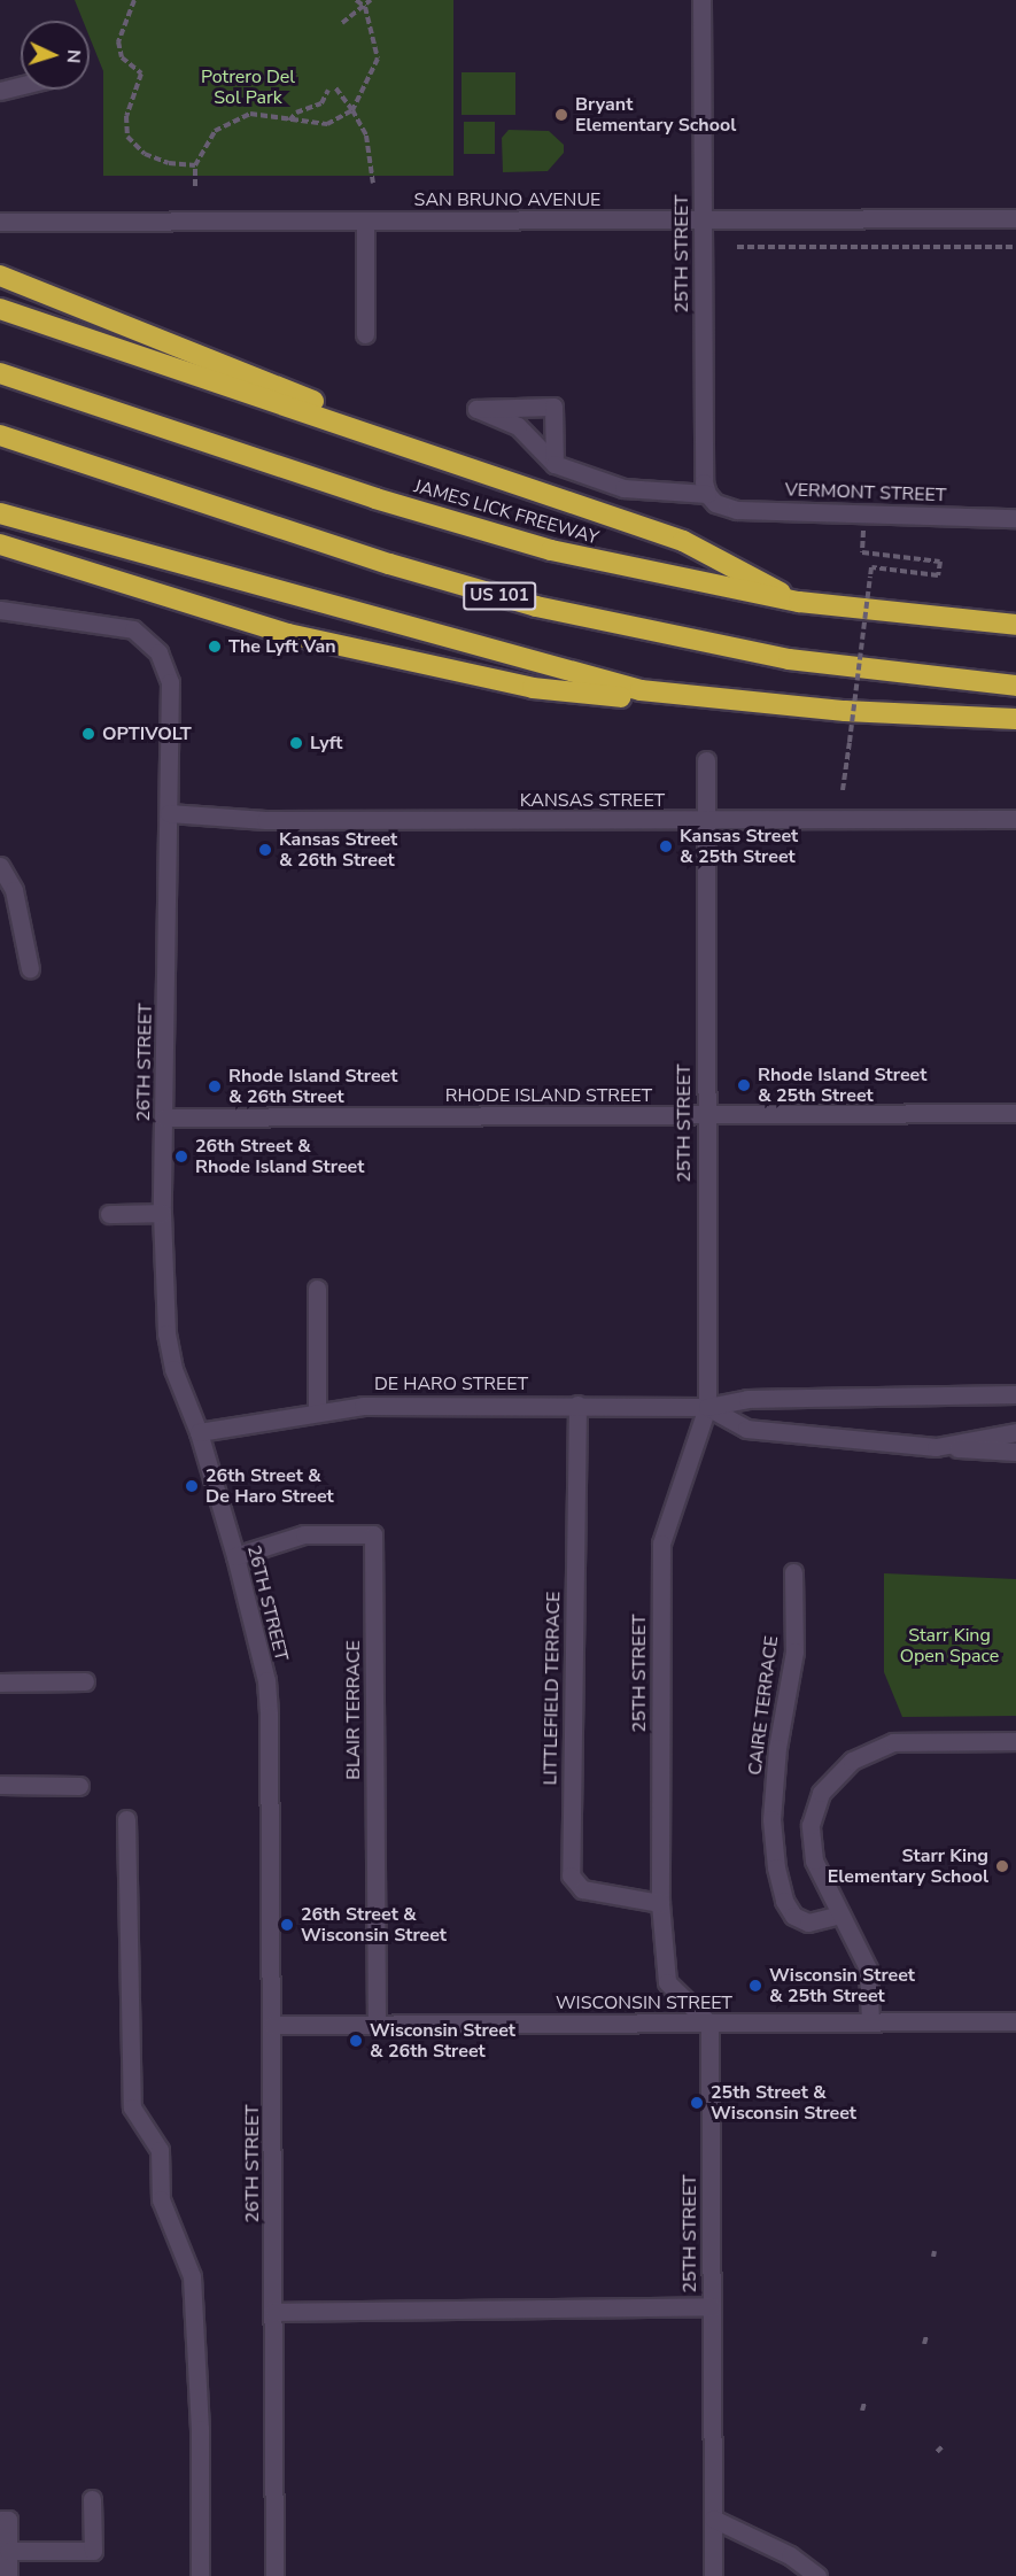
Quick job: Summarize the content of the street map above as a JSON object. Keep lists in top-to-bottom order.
{
  "streets": {
    "highway": ["JAMES LICK FREEWAY", "US 101"],
    "street": [
      "SAN BRUNO AVENUE",
      "25TH STREET",
      "VERMONT STREET",
      "KANSAS STREET",
      "26TH STREET",
      "RHODE ISLAND STREET",
      "DE HARO STREET",
      "LITTLEFIELD TERRACE",
      "CAIRE TERRACE",
      "BLAIR TERRACE",
      "WISCONSIN STREET"
    ]
  },
  "crossings": [
    ["SAN BRUNO AVENUE", "25TH STREET"],
    ["25TH STREET", "VERMONT STREET"],
    ["25TH STREET", "KANSAS STREET"],
    ["25TH STREET", "RHODE ISLAND STREET"],
    ["25TH STREET", "DE HARO STREET"],
    ["25TH STREET", "LITTLEFIELD TERRACE"],
    ["25TH STREET", "WISCONSIN STREET"],
    ["KANSAS STREET", "26TH STREET"],
    ["26TH STREET", "RHODE ISLAND STREET"],
    ["26TH STREET", "DE HARO STREET"],
    ["26TH STREET", "BLAIR TERRACE"],
    ["26TH STREET", "WISCONSIN STREET"],
    ["DE HARO STREET", "LITTLEFIELD TERRACE"],
    ["BLAIR TERRACE", "WISCONSIN STREET"]
  ],
  "parks": ["Potrero Del Sol Park", "Starr King Open Space"],
  "places": [
    "Bryant Elementary School",
    "The Lyft Van",
    "OPTIVOLT",
    "Lyft",
    "Kansas Street & 25th Street",
    "Kansas Street & 26th Street",
    "Rhode Island Street & 25th Street",
    "Rhode Island Street & 26th Street",
    "26th Street & Rhode Island Street",
    "26th Street & De Haro Street",
    "Starr King Elementary School",
    "26th Street & Wisconsin Street",
    "Wisconsin Street & 25th Street",
    "Wisconsin Street & 26th Street",
    "25th Street & Wisconsin Street"
  ],
  "north": "right"
}
